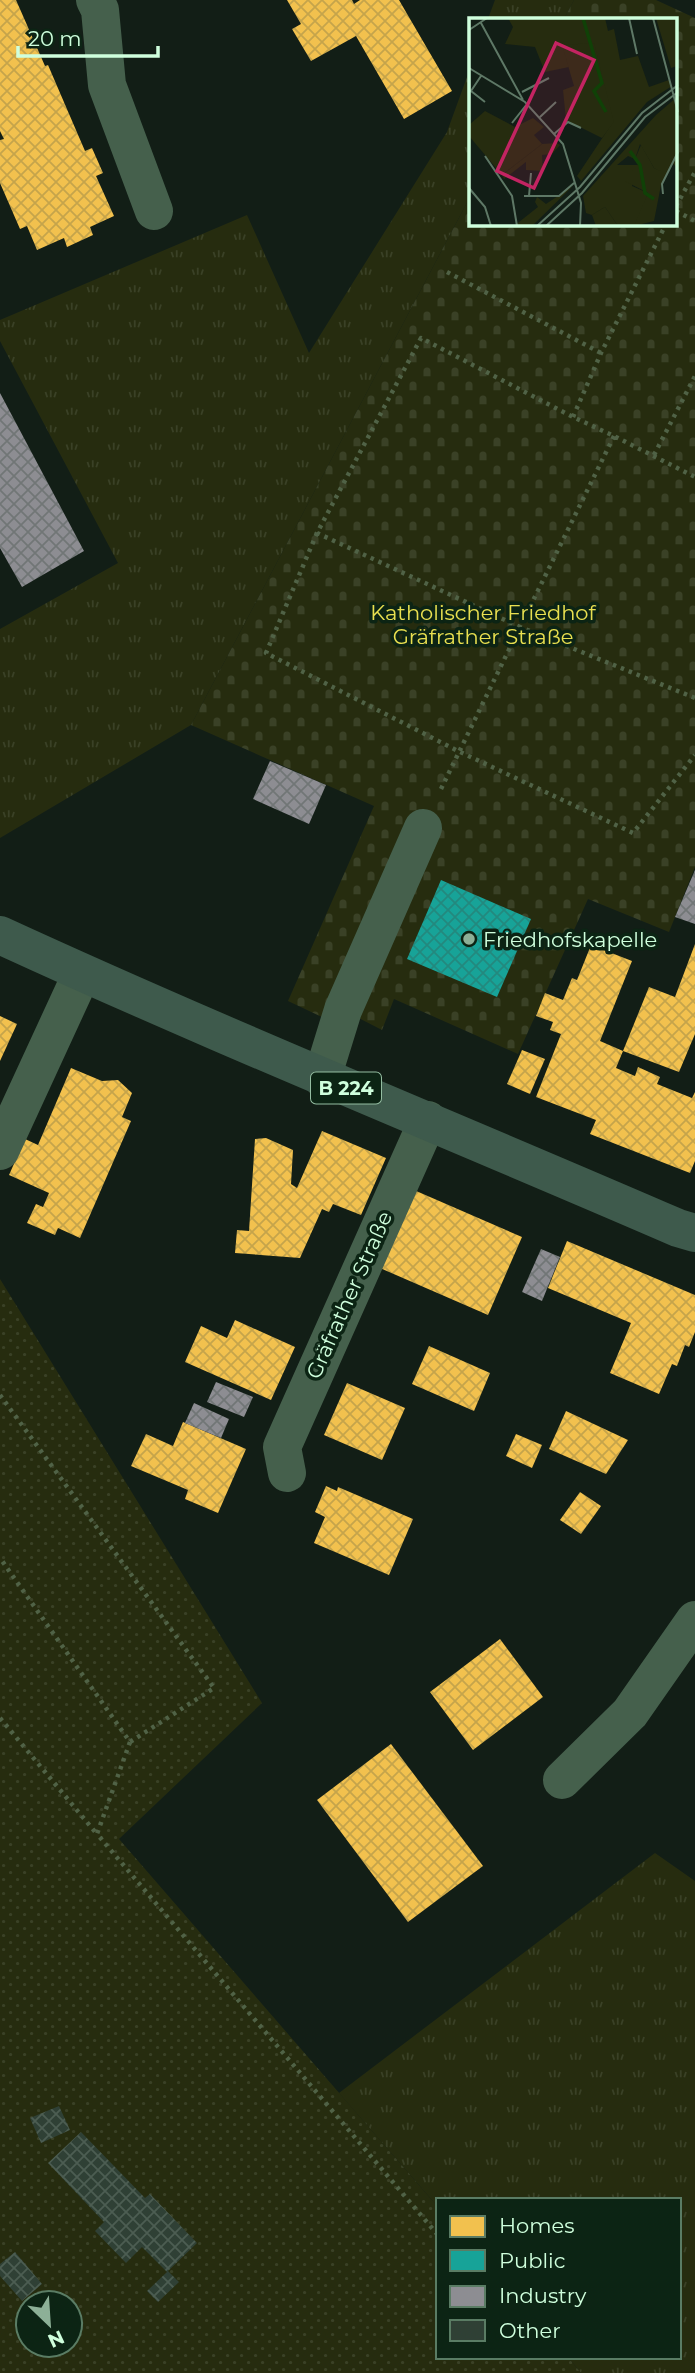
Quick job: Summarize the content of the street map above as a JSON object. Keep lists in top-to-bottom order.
{
  "streets": {
    "main road": ["B 224"],
    "lane": ["Gräfrather Straße"]
  },
  "crossings": [
    ["B 224", "Gräfrather Straße"]
  ],
  "parks": ["Katholischer Friedhof Gräfrather Straße"],
  "places": ["Friedhofskapelle"],
  "legend": [
    "Homes",
    "Public",
    "Industry",
    "Other"
  ],
  "scale_bar": "20 m",
  "north": "bottom right"
}
